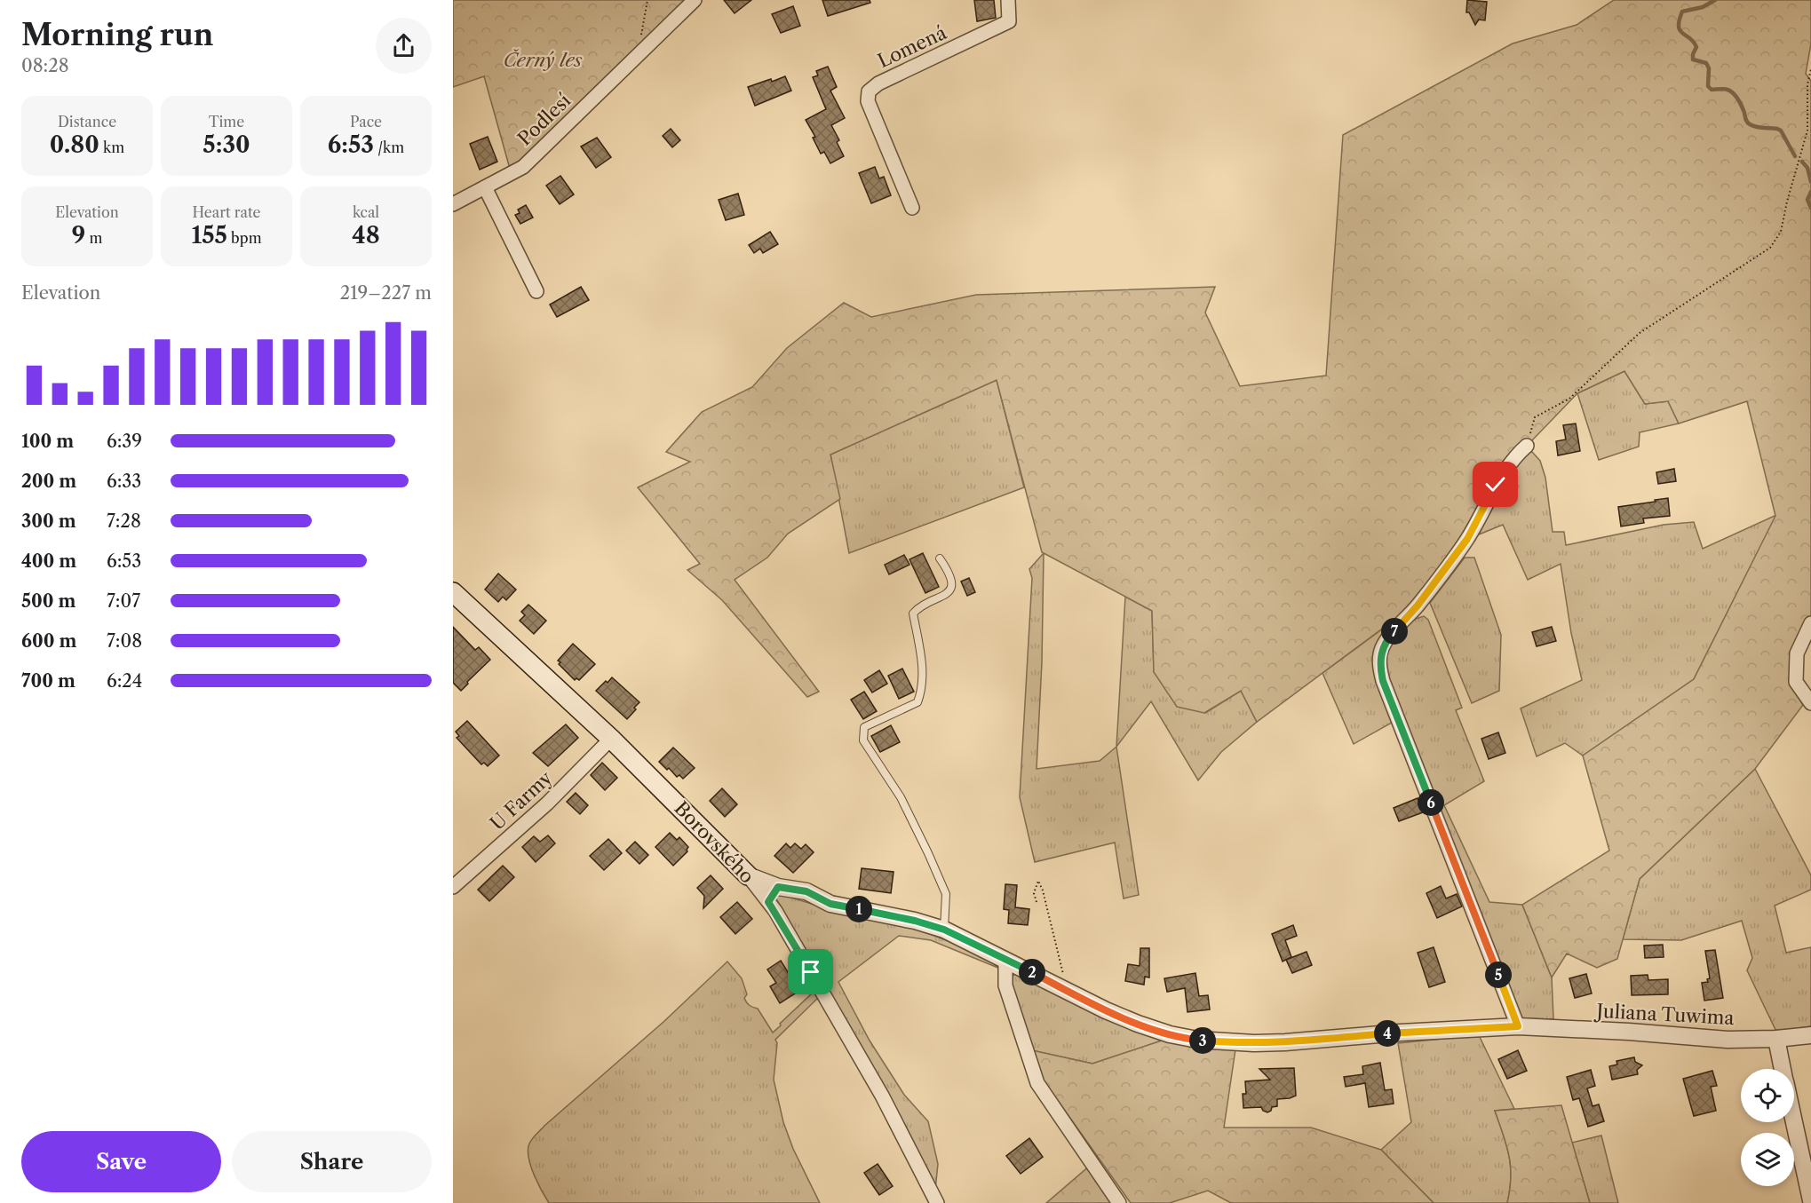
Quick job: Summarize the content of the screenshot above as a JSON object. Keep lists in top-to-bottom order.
{
  "streets": {
    "main road": ["Borovského"],
    "street": [
      "Lomená",
      "Podlesí",
      "U Farmy",
      "Juliana Tuwima"
    ]
  },
  "crossings": [
    ["U Farmy", "Borovského"],
    ["Borovského", "Juliana Tuwima"]
  ],
  "parks": ["Černý les"],
  "page": {
    "heading": ["Morning run", "08:28"],
    "stats": [
      ["Distance", "0.80 km"],
      ["Time", "5:30"],
      ["Pace", "6:53 /km"],
      ["Elevation", "9 m"],
      ["Heart rate", "155 bpm"],
      ["kcal", "48"]
    ],
    "chart": ["Elevation", "219–227 m"],
    "list": [
      {
        "name": "100 m",
        "note": "6:39"
      },
      {
        "name": "200 m",
        "note": "6:33"
      },
      {
        "name": "300 m",
        "note": "7:28"
      },
      {
        "name": "400 m",
        "note": "6:53"
      },
      {
        "name": "500 m",
        "note": "7:07"
      },
      {
        "name": "600 m",
        "note": "7:08"
      },
      {
        "name": "700 m",
        "note": "6:24"
      }
    ],
    "pins": [
      "7",
      "6",
      "1",
      "2",
      "5",
      "4",
      "3"
    ],
    "buttons": ["Save", "Share"]
  }
}
